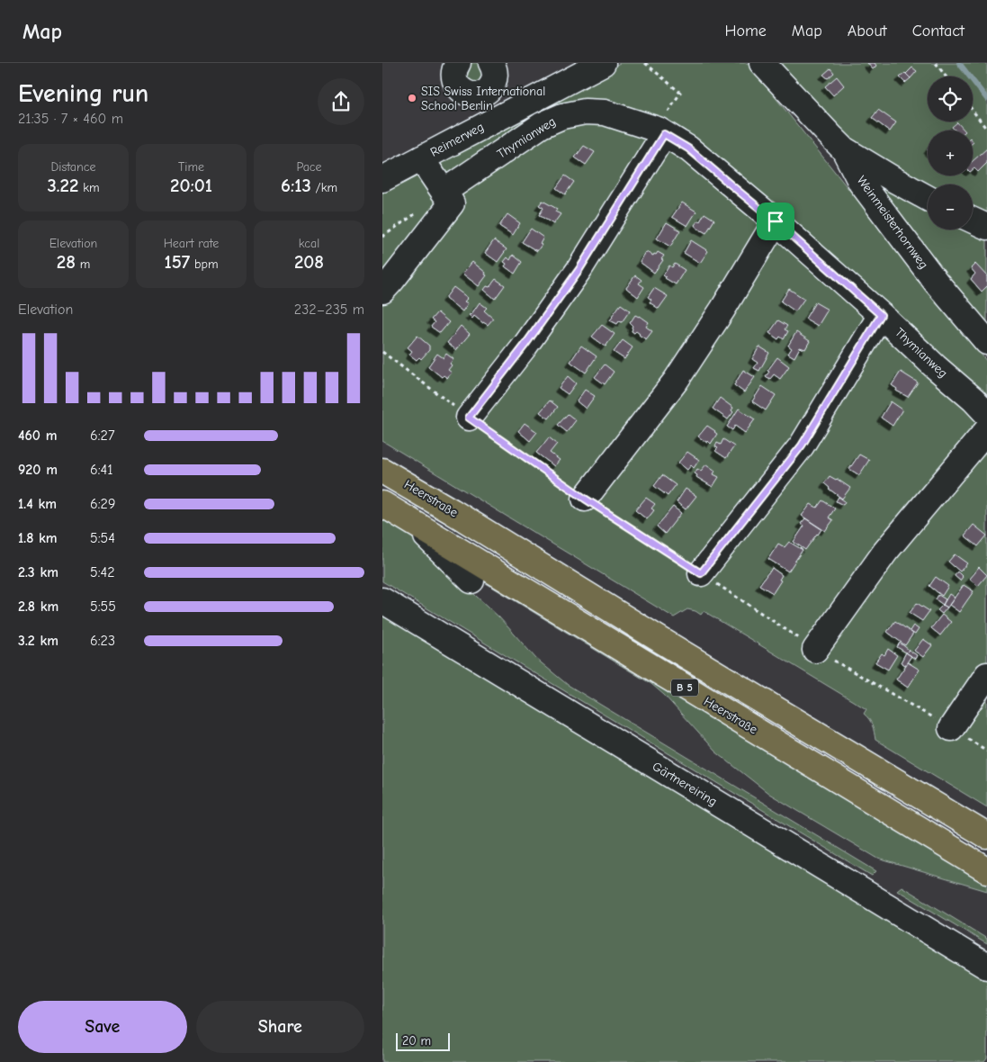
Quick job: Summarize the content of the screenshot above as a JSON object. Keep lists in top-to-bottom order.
{
  "streets": {
    "main road": ["Heerstraße", "B 5"],
    "street": [
      "Thymianweg",
      "Reimerweg",
      "Weinmeisterhornweg",
      "Gärtnereiring"
    ]
  },
  "places": ["SIS Swiss International School Berlin"],
  "scale_bar": "20 m",
  "page": {
    "header": "Map",
    "nav": [
      "Home",
      "Map",
      "About",
      "Contact"
    ],
    "heading": ["Evening run", "21:35 · 7 × 460 m"],
    "map_buttons": ["+", "−"],
    "stats": [
      ["Distance", "3.22 km"],
      ["Time", "20:01"],
      ["Pace", "6:13 /km"],
      ["Elevation", "28 m"],
      ["Heart rate", "157 bpm"],
      ["kcal", "208"]
    ],
    "chart": ["Elevation", "232–235 m"],
    "list": [
      {
        "name": "460 m",
        "note": "6:27"
      },
      {
        "name": "920 m",
        "note": "6:41"
      },
      {
        "name": "1.4 km",
        "note": "6:29"
      },
      {
        "name": "1.8 km",
        "note": "5:54"
      },
      {
        "name": "2.3 km",
        "note": "5:42"
      },
      {
        "name": "2.8 km",
        "note": "5:55"
      },
      {
        "name": "3.2 km",
        "note": "6:23"
      }
    ],
    "buttons": ["Save", "Share"],
    "scale": "20 m"
  }
}
